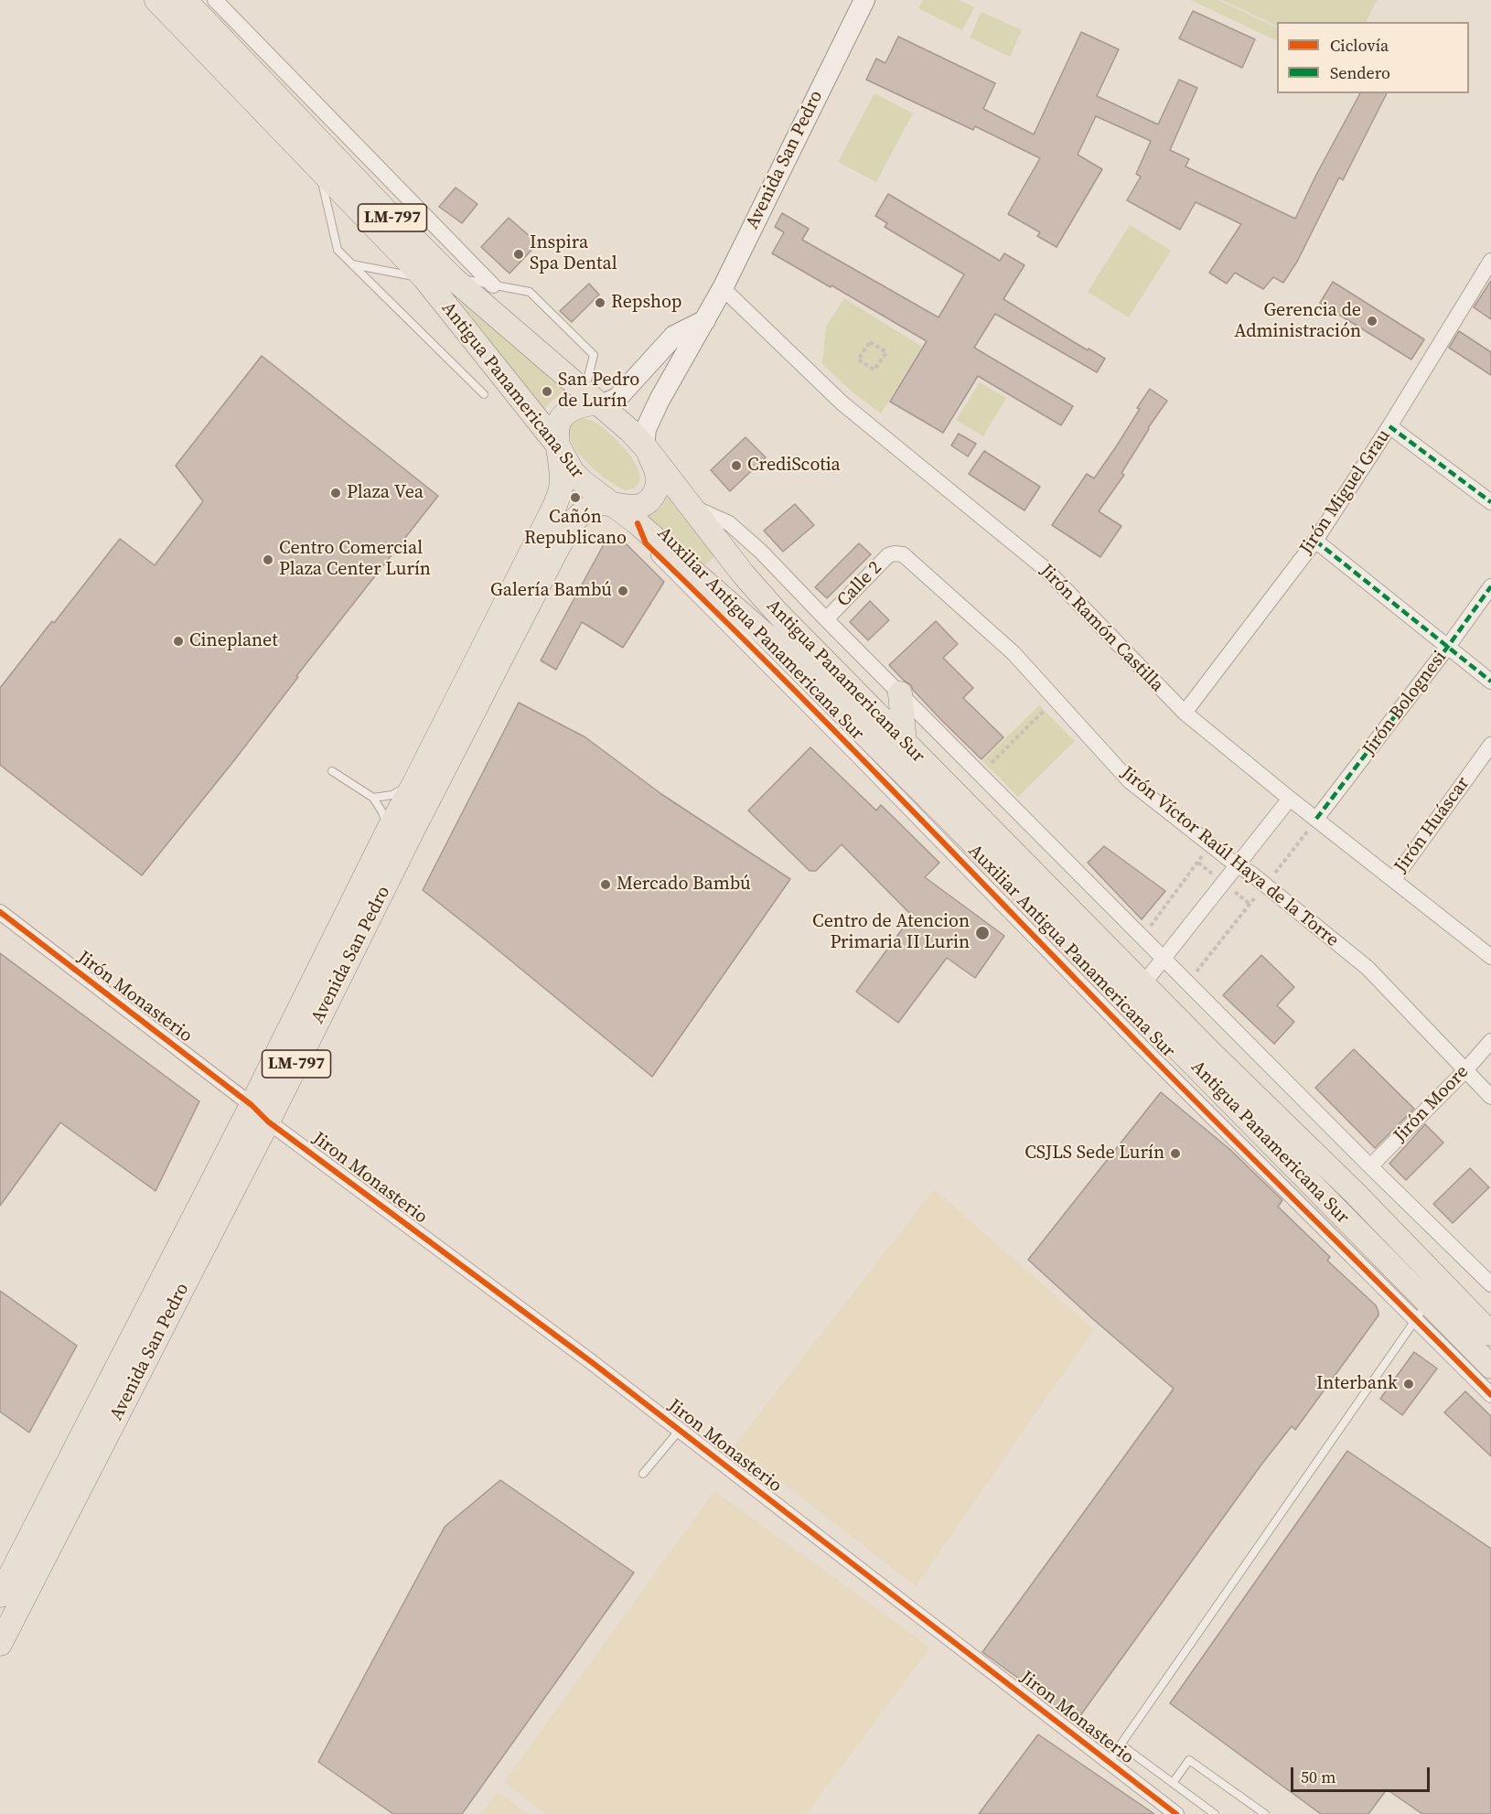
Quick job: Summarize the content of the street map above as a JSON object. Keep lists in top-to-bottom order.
{
  "streets": {
    "main road": ["Avenida San Pedro", "LM-797", "Antigua Panamericana Sur"],
    "street": [
      "Jirón Miguel Grau",
      "Calle 2",
      "Jirón Ramón Castilla",
      "Auxiliar Antigua Panamericana Sur",
      "Jirón Bolognesi",
      "Jirón Huáscar",
      "Jirón Víctor Raúl Haya de la Torre",
      "Jirón Monasterio",
      "Jirón Moore",
      "Jiron Monasterio"
    ]
  },
  "crossings": [
    ["Avenida San Pedro", "Antigua Panamericana Sur"],
    ["Avenida San Pedro", "Jirón Ramón Castilla"],
    ["Avenida San Pedro", "Jirón Monasterio"],
    ["Avenida San Pedro", "Jiron Monasterio"],
    ["Antigua Panamericana Sur", "Auxiliar Antigua Panamericana Sur"],
    ["Jirón Miguel Grau", "Jirón Ramón Castilla"],
    ["Calle 2", "Jirón Víctor Raúl Haya de la Torre"],
    ["Jirón Ramón Castilla", "Jirón Bolognesi"],
    ["Jirón Ramón Castilla", "Jirón Huáscar"],
    ["Jirón Víctor Raúl Haya de la Torre", "Jirón Moore"],
    ["Jirón Monasterio", "Jiron Monasterio"]
  ],
  "places": [
    "Inspira Spa Dental",
    "Repshop",
    "Gerencia de Administración",
    "San Pedro de Lurín",
    "CrediScotia",
    "Plaza Vea",
    "Cañón Republicano",
    "Centro Comercial Plaza Center Lurín",
    "Galería Bambú",
    "Cineplanet",
    "Mercado Bambú",
    "Centro de Atencion Primaria II Lurin",
    "CSJLS Sede Lurín",
    "Interbank"
  ],
  "legend": ["Ciclovía", "Sendero"],
  "scale_bar": "50 m"
}
